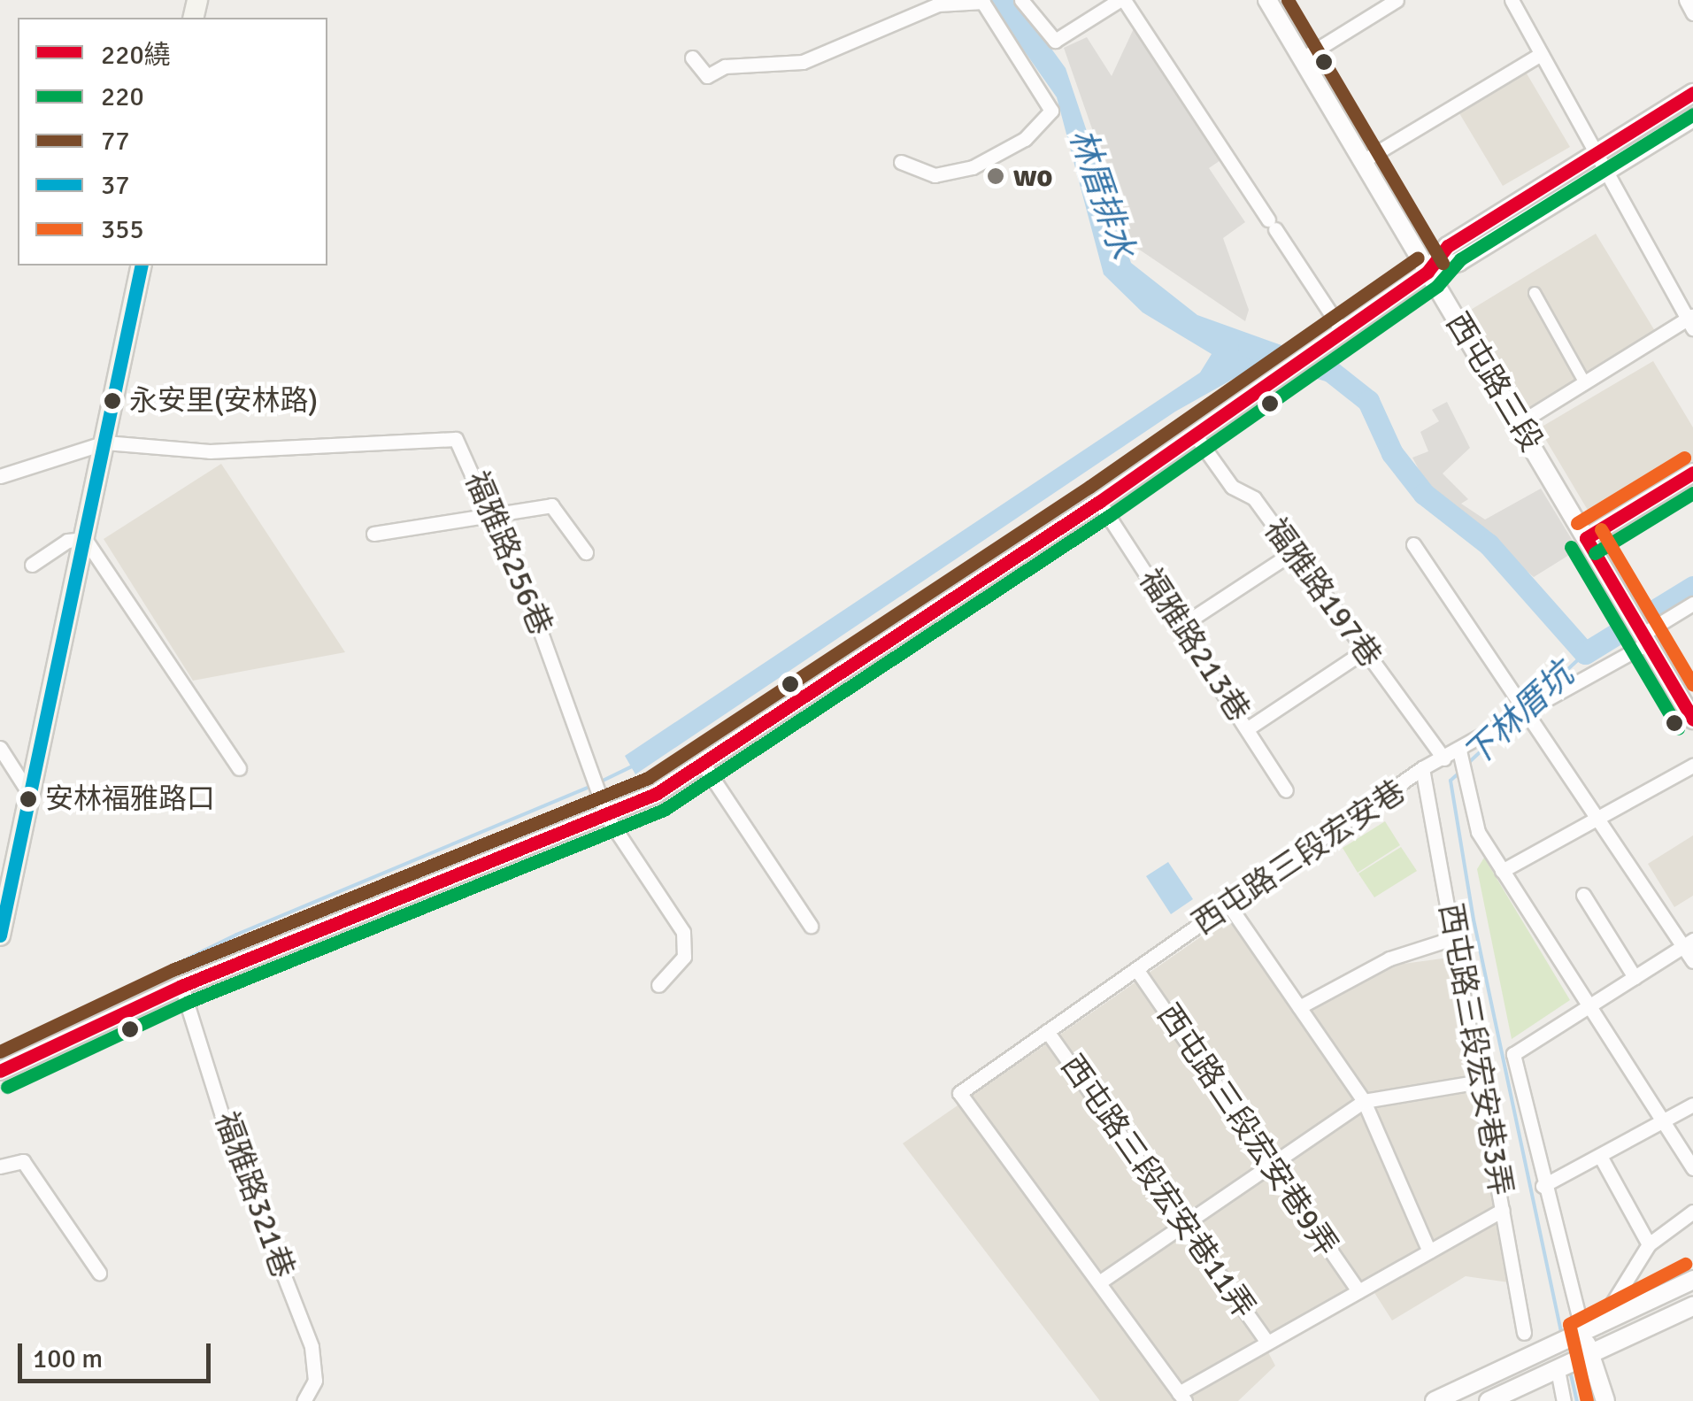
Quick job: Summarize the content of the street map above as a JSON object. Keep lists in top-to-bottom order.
{
  "streets": {
    "street": [
      "西屯路三段",
      "福雅路256巷",
      "福雅路197巷",
      "福雅路213巷",
      "西屯路三段宏安巷",
      "西屯路三段宏安巷3弄",
      "西屯路三段宏安巷9弄",
      "西屯路三段宏安巷11弄",
      "福雅路321巷"
    ]
  },
  "crossings": [
    ["西屯路三段", "西屯路三段宏安巷"],
    ["福雅路197巷", "西屯路三段宏安巷"],
    ["西屯路三段宏安巷", "西屯路三段宏安巷3弄"],
    ["西屯路三段宏安巷", "西屯路三段宏安巷9弄"],
    ["西屯路三段宏安巷", "西屯路三段宏安巷11弄"]
  ],
  "water": ["林厝排水", "下林厝坑"],
  "places": ["wo", "永安里(安林路)", "安林福雅路口"],
  "lines": [
    "transit line 77",
    "transit line 220繞",
    "transit line 220",
    "transit line 37",
    "transit line 355"
  ],
  "legend": [
    "220繞",
    "220",
    "77",
    "37",
    "355"
  ],
  "scale_bar": "100 m"
}
